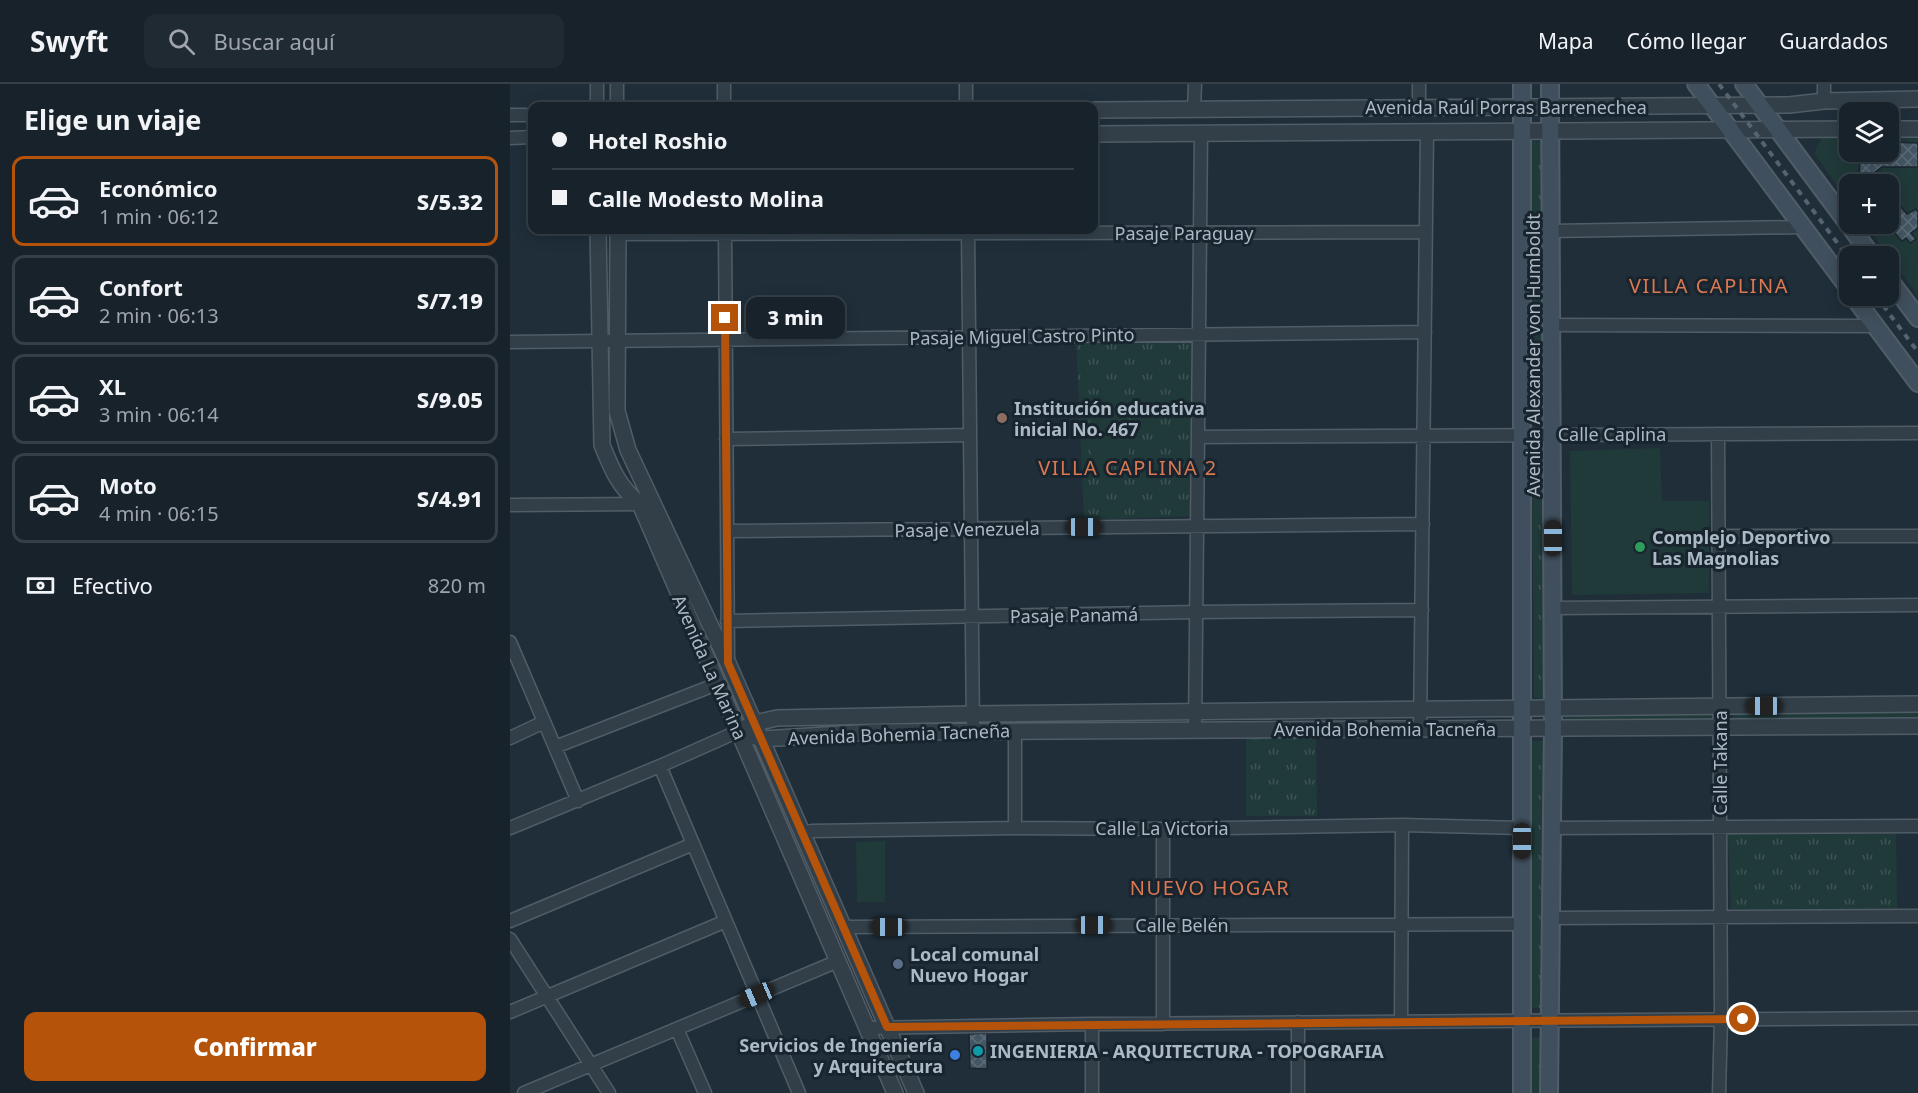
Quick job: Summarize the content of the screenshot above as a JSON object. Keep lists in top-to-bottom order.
{
  "streets": {
    "main road": ["Avenida Alexander von Humboldt"],
    "street": [
      "Avenida Raúl Porras Barrenechea",
      "Pasaje Paraguay",
      "Pasaje Miguel Castro Pinto",
      "Calle Caplina",
      "Pasaje Venezuela",
      "Pasaje Panamá",
      "Avenida La Marina",
      "Avenida Bohemia Tacneña",
      "Calle Takana",
      "Calle La Victoria",
      "Calle Belén"
    ]
  },
  "crossings": [
    ["Avenida Raúl Porras Barrenechea", "Avenida Alexander von Humboldt"],
    ["Pasaje Miguel Castro Pinto", "Avenida La Marina"],
    ["Avenida Alexander von Humboldt", "Calle Caplina"],
    ["Avenida Alexander von Humboldt", "Avenida Bohemia Tacneña"],
    ["Avenida Alexander von Humboldt", "Calle La Victoria"],
    ["Avenida Alexander von Humboldt", "Calle Belén"],
    ["Calle Caplina", "Calle Takana"],
    ["Avenida La Marina", "Avenida Bohemia Tacneña"],
    ["Avenida La Marina", "Calle La Victoria"],
    ["Avenida La Marina", "Calle Belén"],
    ["Avenida Bohemia Tacneña", "Calle Takana"]
  ],
  "districts": ["VILLA CAPLINA", "VILLA CAPLINA 2", "NUEVO HOGAR"],
  "places": [
    "Institución educativa inicial No. 467",
    "Complejo Deportivo Las Magnolias",
    "Local comunal Nuevo Hogar",
    "INGENIERIA - ARQUITECTURA - TOPOGRAFIA",
    "Servicios de Ingeniería y Arquitectura"
  ],
  "page": {
    "header": "Swyft",
    "search": "Buscar aquí",
    "nav": ["Mapa", "Cómo llegar", "Guardados"],
    "heading": "Elige un viaje",
    "map_buttons": ["+", "−"],
    "banner": ["Hotel Roshio", "Calle Modesto Molina"],
    "list": [
      {
        "name": "Económico",
        "note": "1 min · 06:12",
        "value": "S/5.32"
      },
      {
        "name": "Confort",
        "note": "2 min · 06:13",
        "value": "S/7.19"
      },
      {
        "name": "XL",
        "note": "3 min · 06:14",
        "value": "S/9.05"
      },
      {
        "name": "Moto",
        "note": "4 min · 06:15",
        "value": "S/4.91"
      }
    ],
    "bubble": "3 min",
    "pay": ["Efectivo", "820 m"],
    "buttons": "Confirmar"
  }
}
